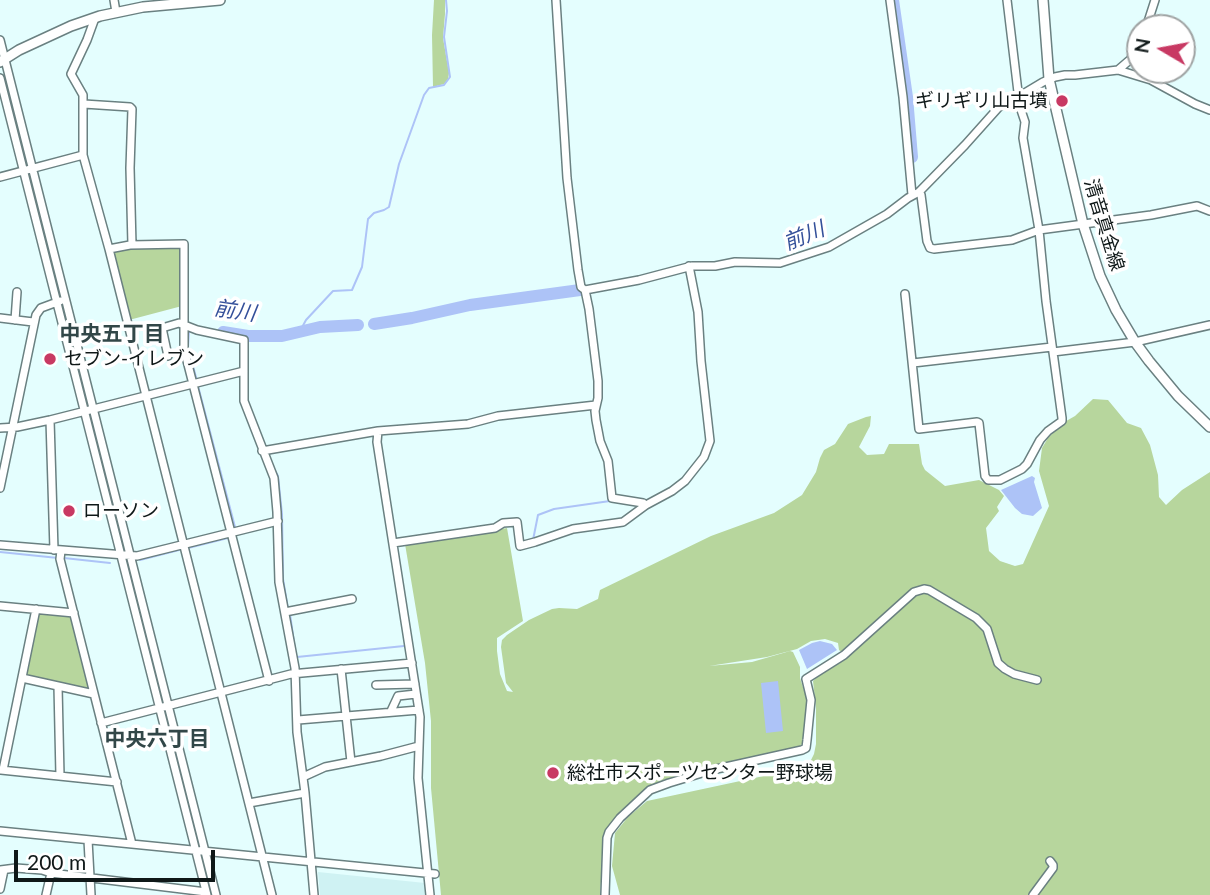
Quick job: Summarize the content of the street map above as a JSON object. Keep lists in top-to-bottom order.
{
  "streets": {
    "main road": ["清音真金線"]
  },
  "districts": ["中央五丁目", "中央六丁目"],
  "water": ["前川"],
  "places": [
    "ギリギリ山古墳",
    "セブン-イレブン",
    "ローソン",
    "総社市スポーツセンター野球場"
  ],
  "scale_bar": "200 m",
  "north": "left"
}
